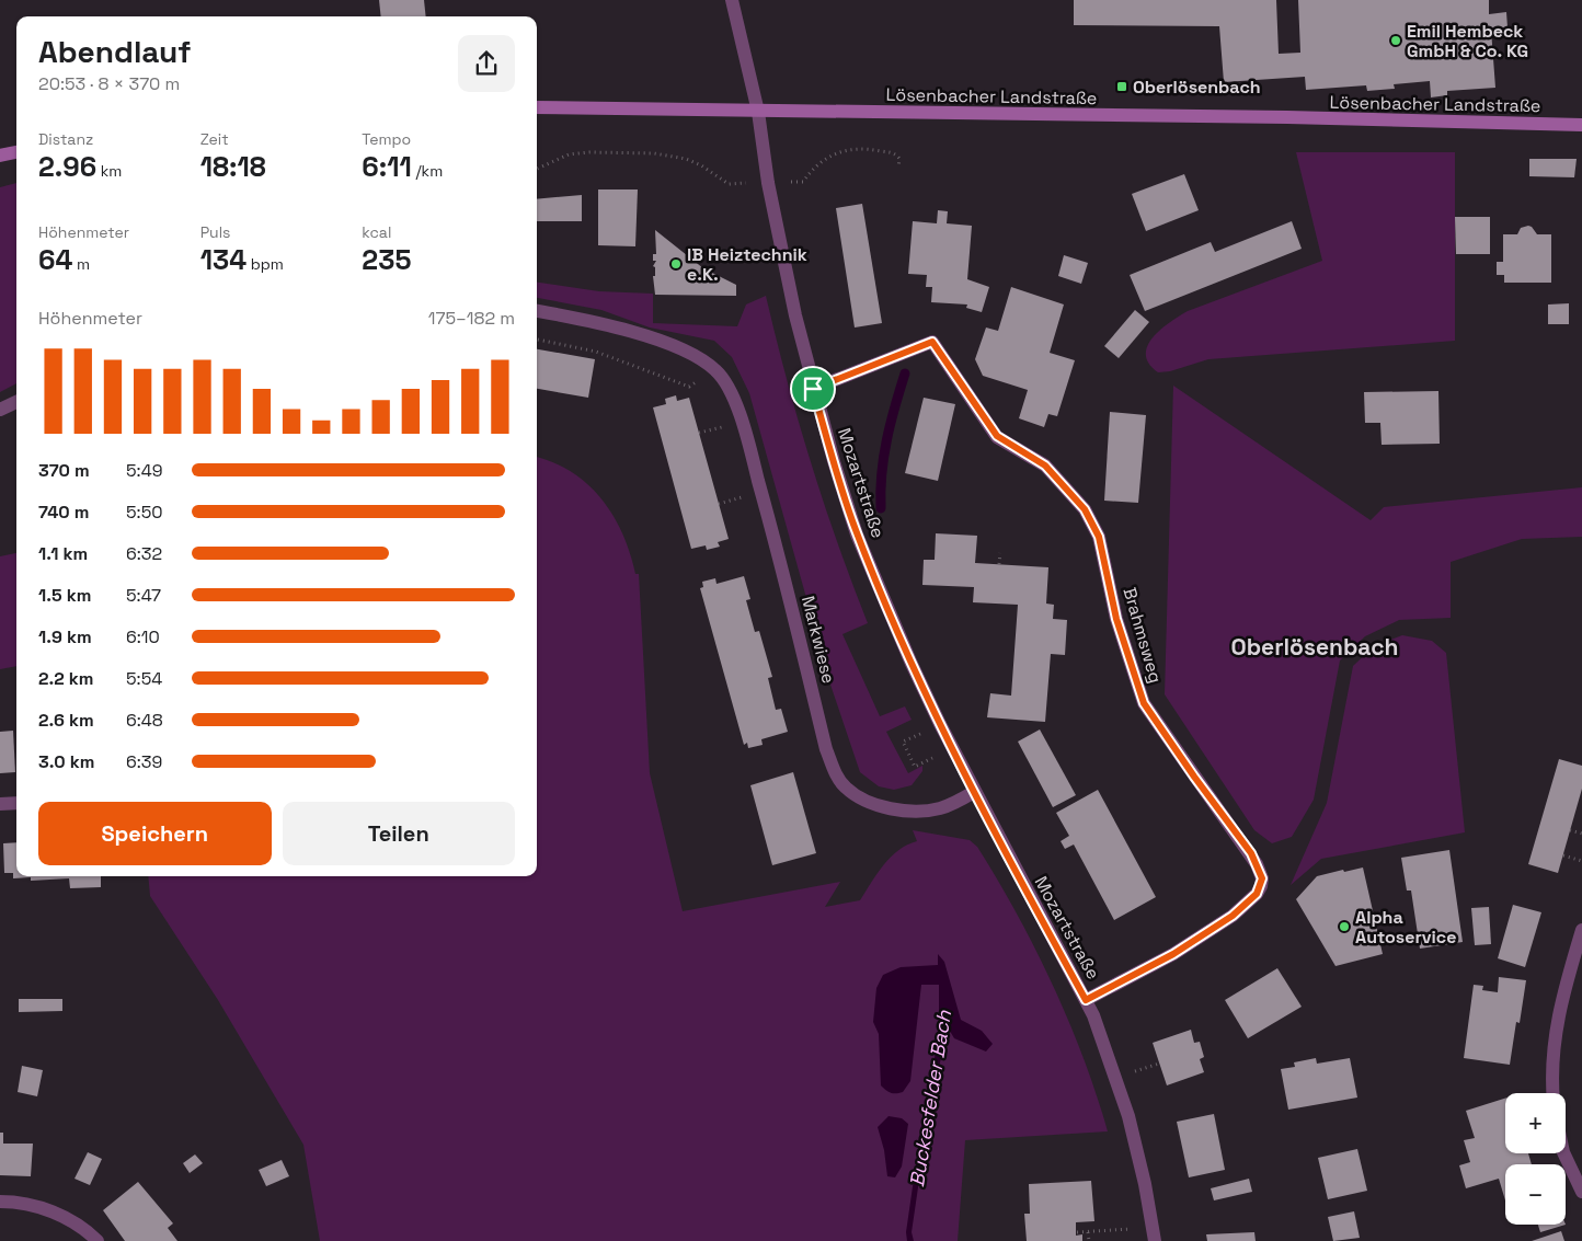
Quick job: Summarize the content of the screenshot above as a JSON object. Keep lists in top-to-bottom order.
{
  "streets": {
    "main road": ["Lösenbacher Landstraße"],
    "street": ["Mozartstraße", "Brahmsweg", "Markwiese"]
  },
  "crossings": [
    ["Lösenbacher Landstraße", "Mozartstraße"],
    ["Mozartstraße", "Brahmsweg"],
    ["Mozartstraße", "Markwiese"]
  ],
  "districts": ["Oberlösenbach"],
  "water": ["Buckesfelder Bach"],
  "places": {
    "other": ["Emil Hembeck GmbH & Co. KG", "IB Heiztechnik e.K.", "Alpha Autoservice"],
    "transit": ["Oberlösenbach"]
  },
  "page": {
    "heading": ["Abendlauf", "20:53 · 8 × 370 m"],
    "stats": [
      ["Distanz", "2.96 km"],
      ["Zeit", "18:18"],
      ["Tempo", "6:11 /km"],
      ["Höhenmeter", "64 m"],
      ["Puls", "134 bpm"],
      ["kcal", "235"]
    ],
    "chart": ["Höhenmeter", "175–182 m"],
    "list": [
      {
        "name": "370 m",
        "note": "5:49"
      },
      {
        "name": "740 m",
        "note": "5:50"
      },
      {
        "name": "1.1 km",
        "note": "6:32"
      },
      {
        "name": "1.5 km",
        "note": "5:47"
      },
      {
        "name": "1.9 km",
        "note": "6:10"
      },
      {
        "name": "2.2 km",
        "note": "5:54"
      },
      {
        "name": "2.6 km",
        "note": "6:48"
      },
      {
        "name": "3.0 km",
        "note": "6:39"
      }
    ],
    "buttons": ["Speichern", "Teilen"],
    "map_buttons": ["+", "−"]
  }
}
